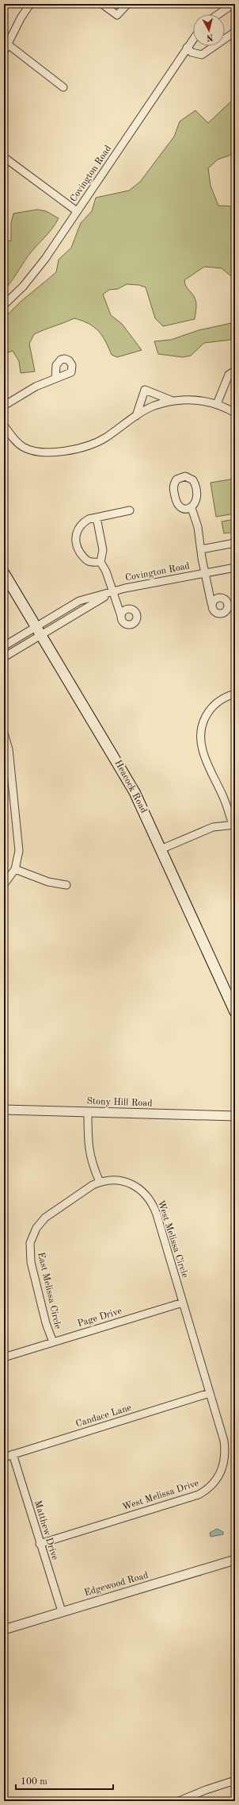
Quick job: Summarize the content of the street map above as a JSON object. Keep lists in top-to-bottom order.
{
  "streets": {
    "main road": ["Heacock Road"],
    "street": [
      "Covington Road",
      "Stony Hill Road",
      "West Melissa Circle",
      "East Melissa Circle",
      "Page Drive",
      "Candace Lane",
      "West Melissa Drive",
      "Matthew Drive",
      "Edgewood Road"
    ]
  },
  "crossings": [
    ["Covington Road", "Heacock Road"],
    ["West Melissa Circle", "East Melissa Circle"],
    ["West Melissa Circle", "Page Drive"],
    ["West Melissa Circle", "West Melissa Drive"],
    ["East Melissa Circle", "Page Drive"],
    ["Page Drive", "West Melissa Drive"],
    ["Candace Lane", "West Melissa Drive"],
    ["Candace Lane", "Matthew Drive"],
    ["West Melissa Drive", "Matthew Drive"],
    ["Matthew Drive", "Edgewood Road"]
  ],
  "scale_bar": "100 m",
  "north": "bottom"
}
